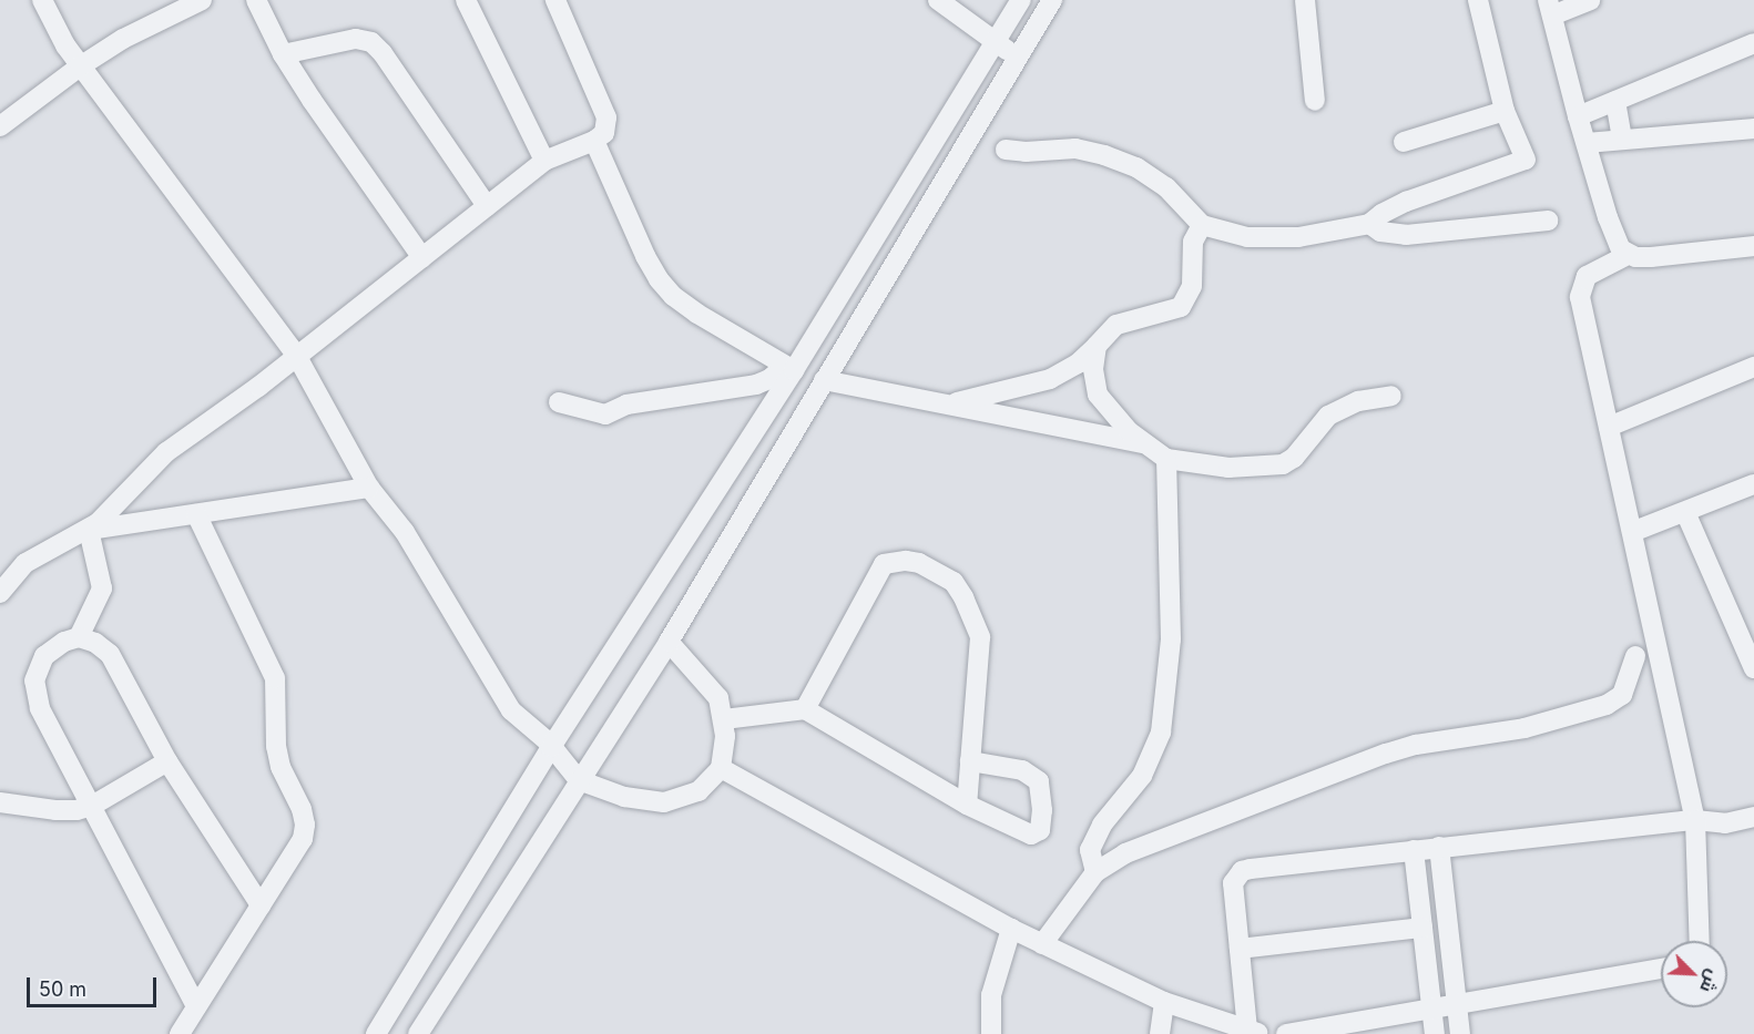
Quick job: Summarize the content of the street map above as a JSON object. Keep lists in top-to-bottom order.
{
  "scale_bar": "50 m",
  "north": "bottom right"
}
